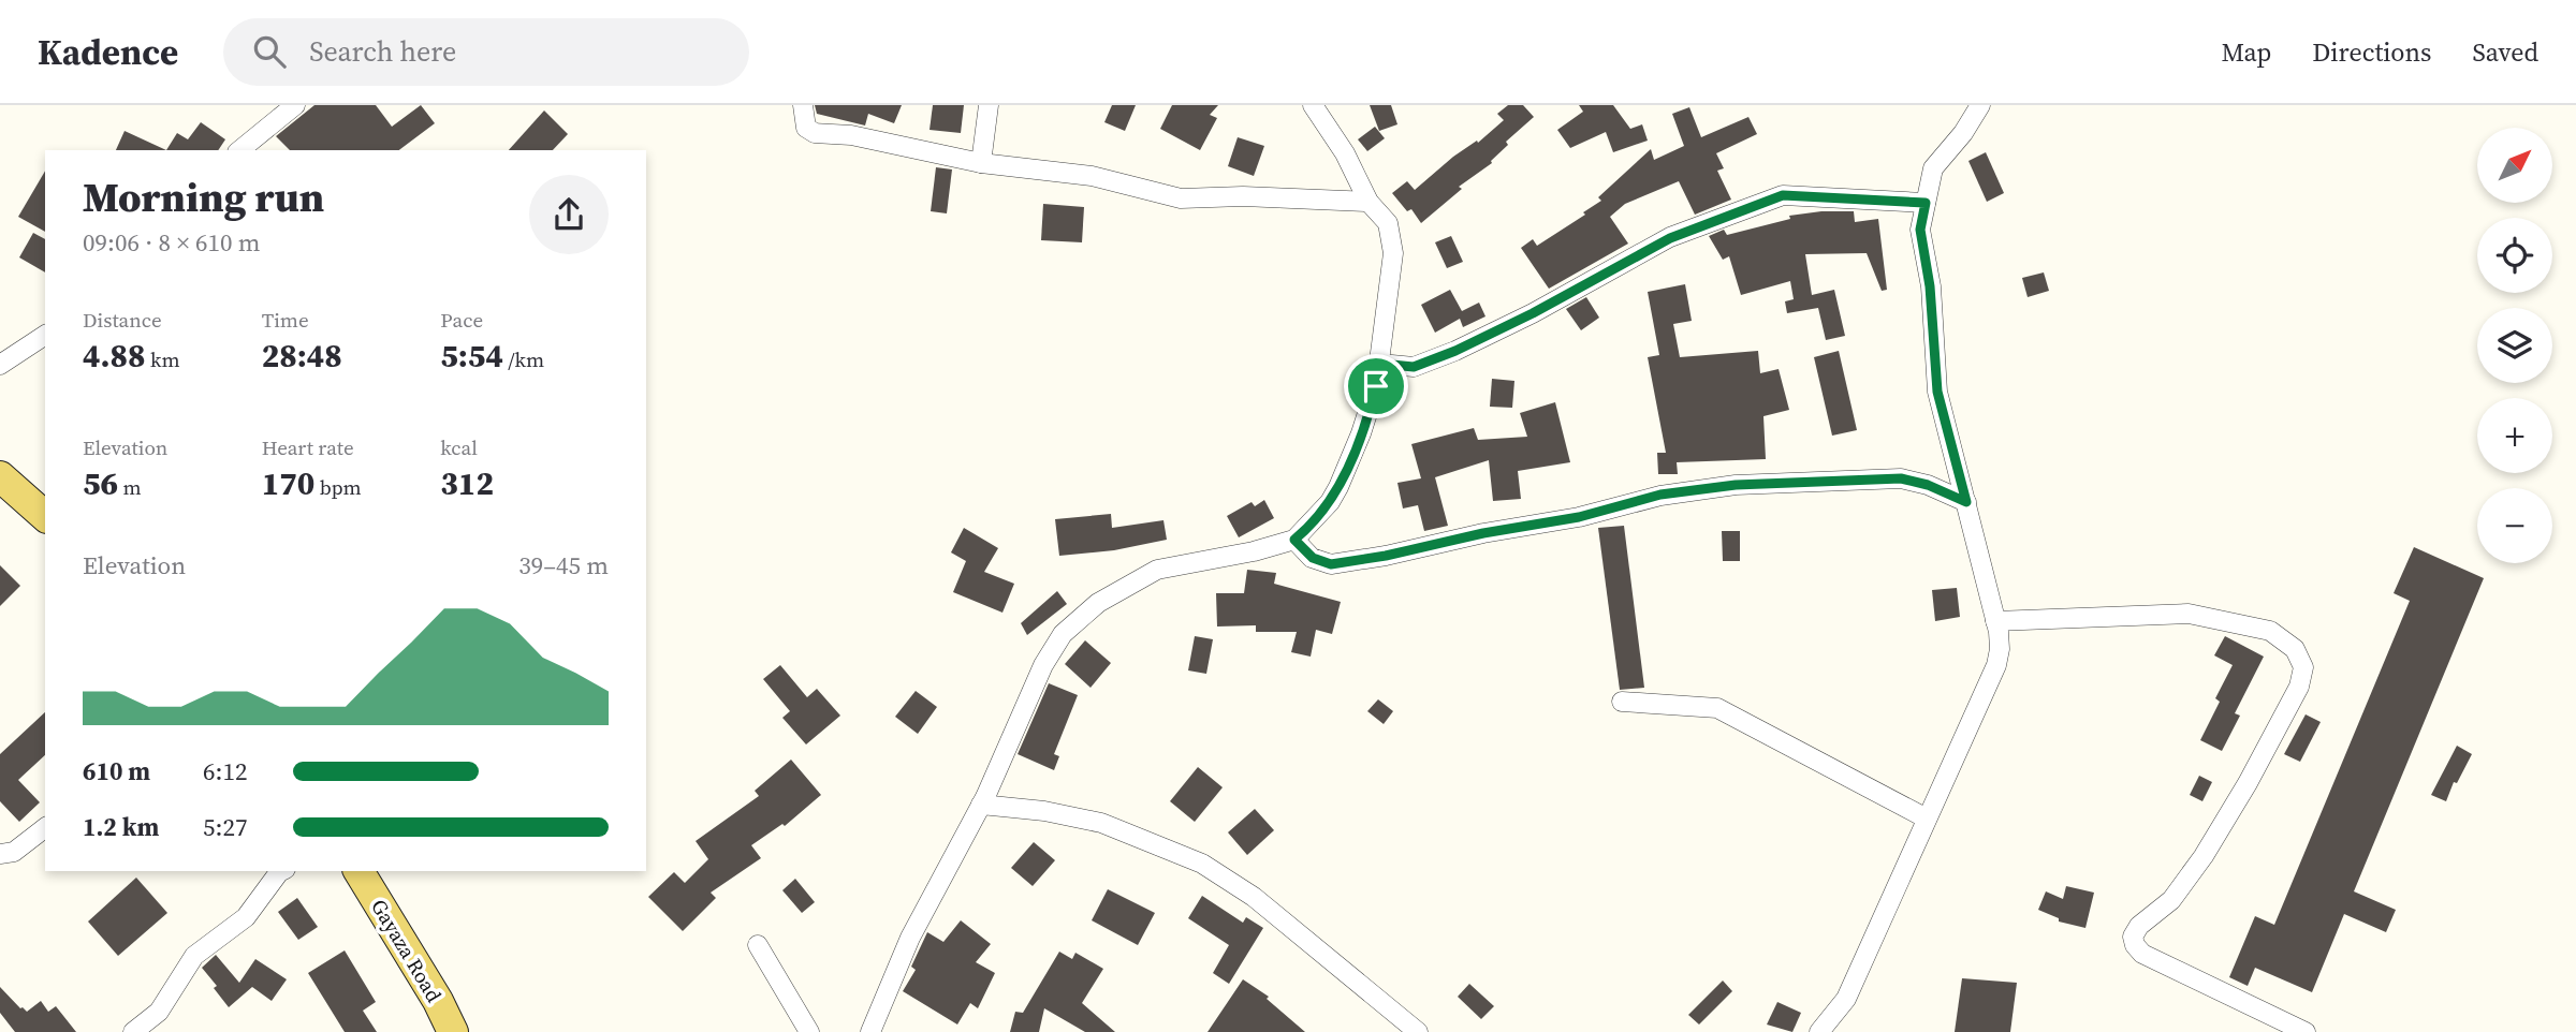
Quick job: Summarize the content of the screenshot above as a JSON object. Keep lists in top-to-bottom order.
{
  "streets": {
    "main road": ["Gayaza Road"]
  },
  "north": "top right",
  "page": {
    "header": "Kadence",
    "search": "Search here",
    "nav": ["Map", "Directions", "Saved"],
    "map_buttons": ["+", "−"],
    "heading": ["Morning run", "09:06 · 8 × 610 m"],
    "stats": [
      ["Distance", "4.88 km"],
      ["Time", "28:48"],
      ["Pace", "5:54 /km"],
      ["Elevation", "56 m"],
      ["Heart rate", "170 bpm"],
      ["kcal", "312"]
    ],
    "chart": ["Elevation", "39–45 m"],
    "list": [
      {
        "name": "610 m",
        "note": "6:12"
      },
      {
        "name": "1.2 km",
        "note": "5:27"
      }
    ]
  }
}
